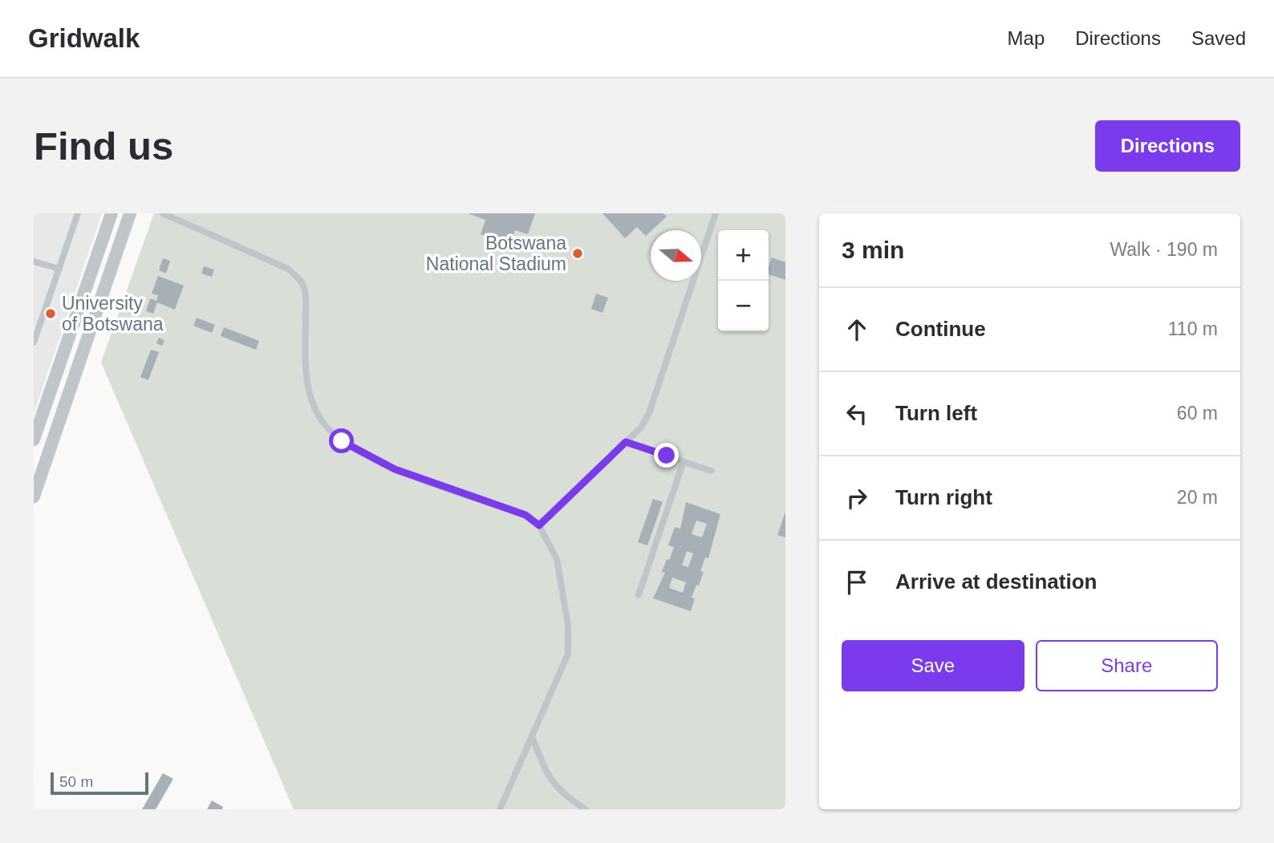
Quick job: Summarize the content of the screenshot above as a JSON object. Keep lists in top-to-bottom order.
{
  "places": ["Botswana National Stadium", "University of Botswana"],
  "scale_bar": "50 m",
  "north": "right",
  "page": {
    "header": "Gridwalk",
    "nav": ["Map", "Directions", "Saved"],
    "buttons": [
      "Directions",
      ["Save", "Share"]
    ],
    "title": "Find us",
    "heading": ["3 min", "Walk · 190 m"],
    "map_buttons": ["+", "−"],
    "list": [
      ["Continue", "110 m"],
      ["Turn left", "60 m"],
      ["Turn right", "20 m"],
      "Arrive at destination"
    ],
    "scale": "50 m"
  }
}
